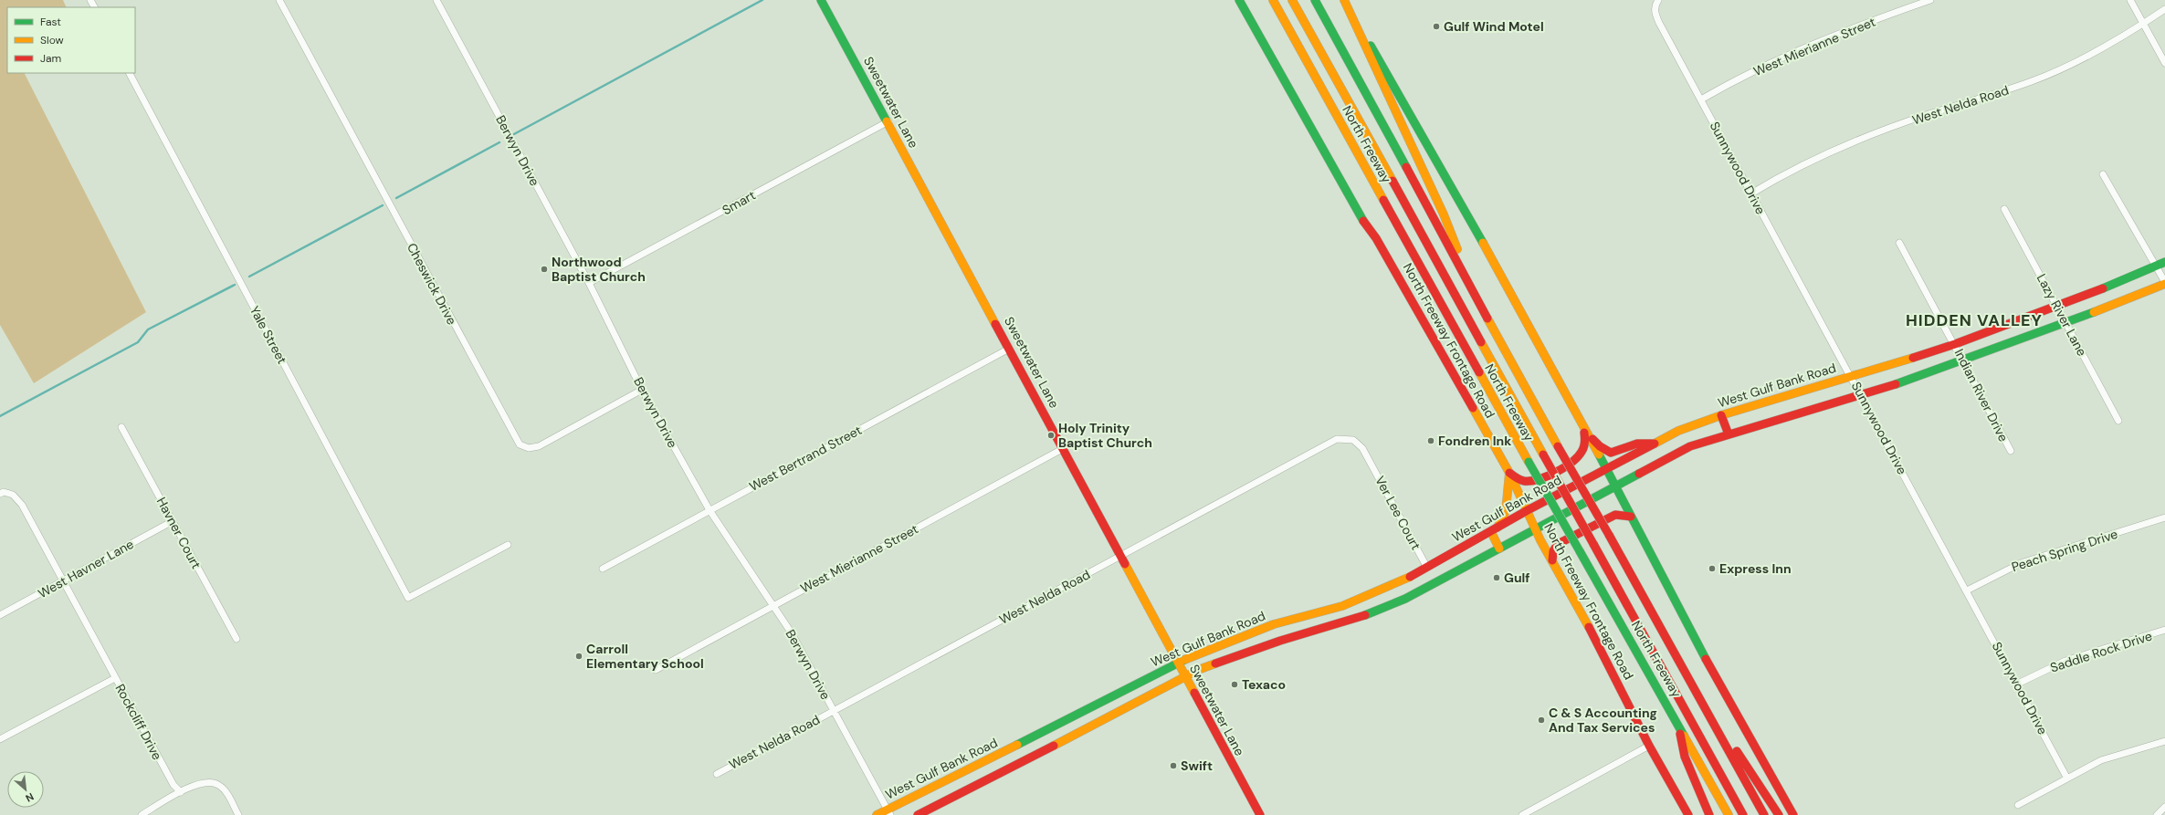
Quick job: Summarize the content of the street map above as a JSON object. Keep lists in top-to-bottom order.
{
  "streets": {
    "main road": [
      "Sweetwater Lane",
      "North Freeway",
      "North Freeway Frontage Road",
      "West Gulf Bank Road"
    ],
    "street": [
      "West Mierianne Street",
      "West Nelda Road",
      "Berwyn Drive",
      "Sunnywood Drive",
      "Smart",
      "Cheswick Drive",
      "Lazy River Lane",
      "Yale Street",
      "Indian River Drive",
      "West Bertrand Street",
      "Ver Lee Court",
      "Havner Court",
      "Peach Spring Drive",
      "West Havner Lane",
      "Saddle Rock Drive",
      "Rockcliff Drive"
    ]
  },
  "crossings": [
    ["West Mierianne Street", "Sweetwater Lane"],
    ["West Mierianne Street", "Berwyn Drive"],
    ["West Mierianne Street", "Sunnywood Drive"],
    ["Sweetwater Lane", "West Nelda Road"],
    ["Sweetwater Lane", "Smart"],
    ["Sweetwater Lane", "West Gulf Bank Road"],
    ["Sweetwater Lane", "West Bertrand Street"],
    ["West Nelda Road", "Berwyn Drive"],
    ["West Nelda Road", "Sunnywood Drive"],
    ["West Nelda Road", "Ver Lee Court"],
    ["Berwyn Drive", "Smart"],
    ["Berwyn Drive", "Cheswick Drive"],
    ["Berwyn Drive", "West Gulf Bank Road"],
    ["Berwyn Drive", "West Bertrand Street"],
    ["Sunnywood Drive", "West Gulf Bank Road"],
    ["Sunnywood Drive", "Peach Spring Drive"],
    ["Sunnywood Drive", "Saddle Rock Drive"],
    ["Lazy River Lane", "West Gulf Bank Road"],
    ["North Freeway Frontage Road", "West Gulf Bank Road"],
    ["West Gulf Bank Road", "Indian River Drive"],
    ["West Gulf Bank Road", "Ver Lee Court"],
    ["Havner Court", "West Havner Lane"],
    ["West Havner Lane", "Rockcliff Drive"]
  ],
  "districts": ["HIDDEN VALLEY"],
  "places": [
    "Gulf Wind Motel",
    "Northwood Baptist Church",
    "Holy Trinity Baptist Church",
    "Fondren Ink",
    "Express Inn",
    "Gulf",
    "Carroll Elementary School",
    "Texaco",
    "C & S Accounting And Tax Services",
    "Swift"
  ],
  "legend": ["Fast", "Slow", "Jam"],
  "north": "bottom right"
}
